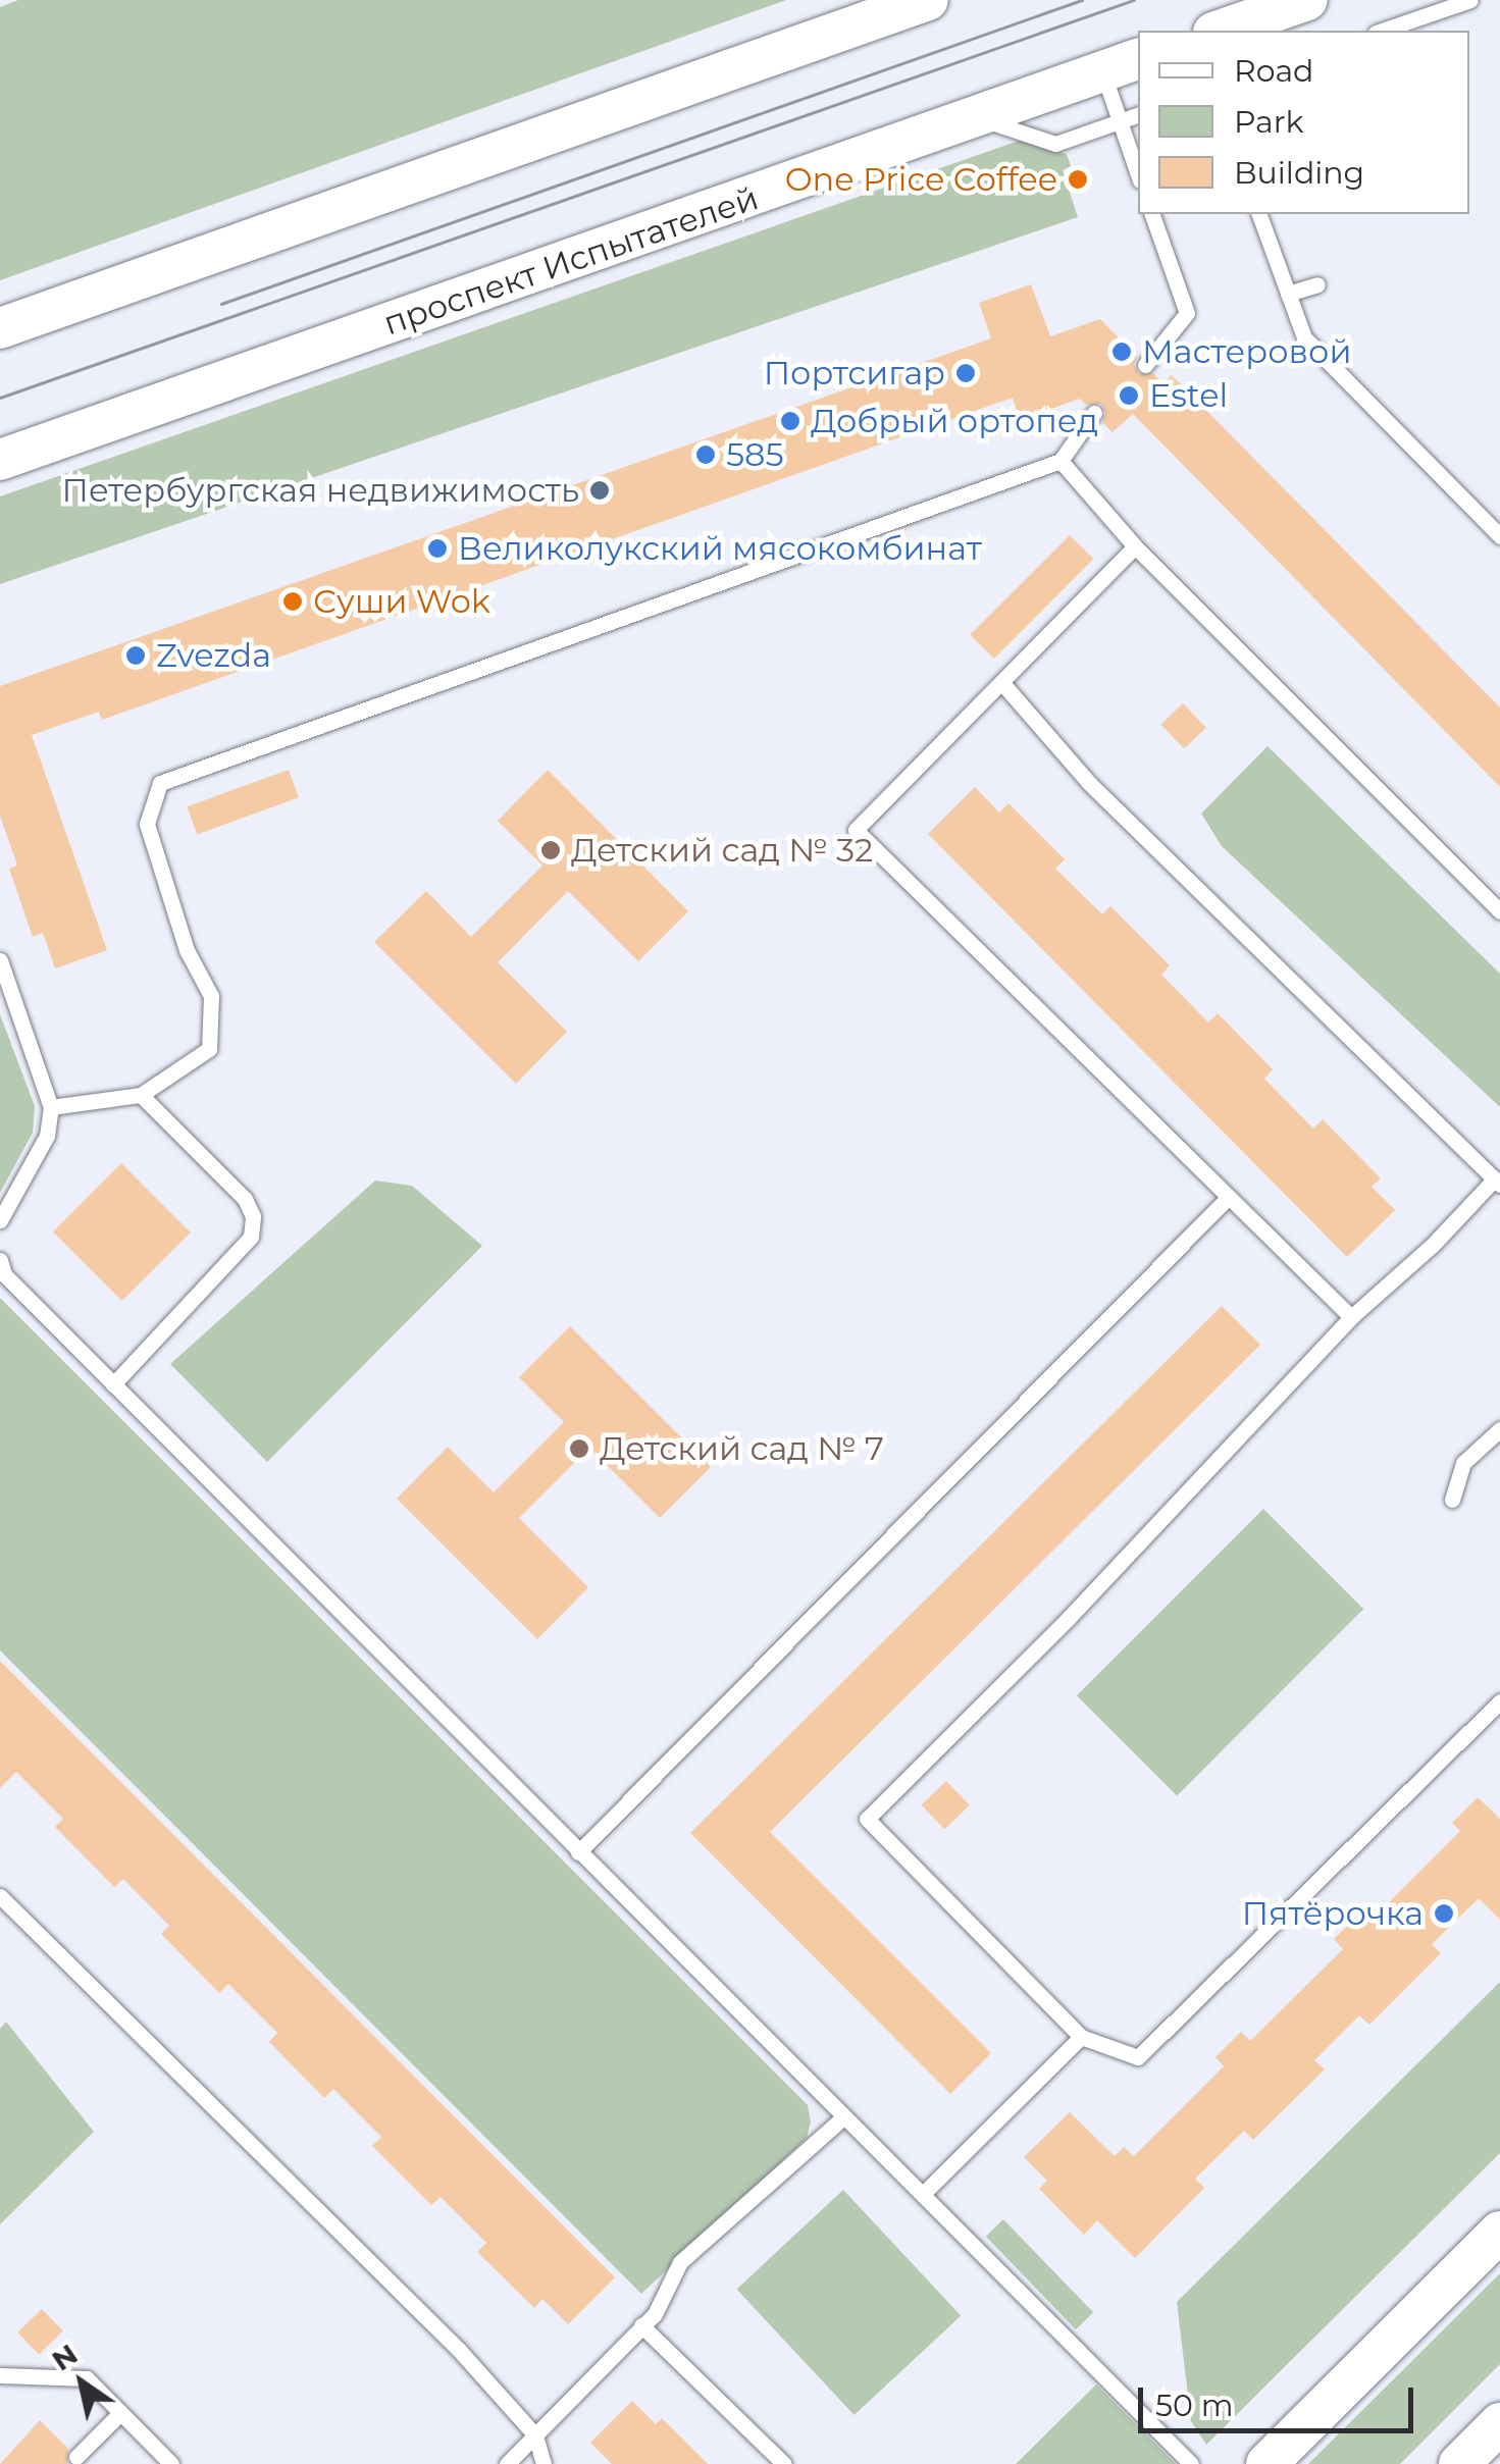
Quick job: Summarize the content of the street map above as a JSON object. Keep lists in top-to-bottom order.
{
  "streets": {
    "main road": ["проспект Испытателей"]
  },
  "places": [
    "One Price Coffee",
    "Мастеровой",
    "Портсигар",
    "Estel",
    "Добрый ортопед",
    "585",
    "Петербургская недвижимость",
    "Великолукский мясокомбинат",
    "Суши Wok",
    "Zvezda",
    "Детский сад № 32",
    "Детский сад № 7",
    "Пятёрочка"
  ],
  "legend": ["Road", "Park", "Building"],
  "scale_bar": "50 m",
  "north": "top left"
}
